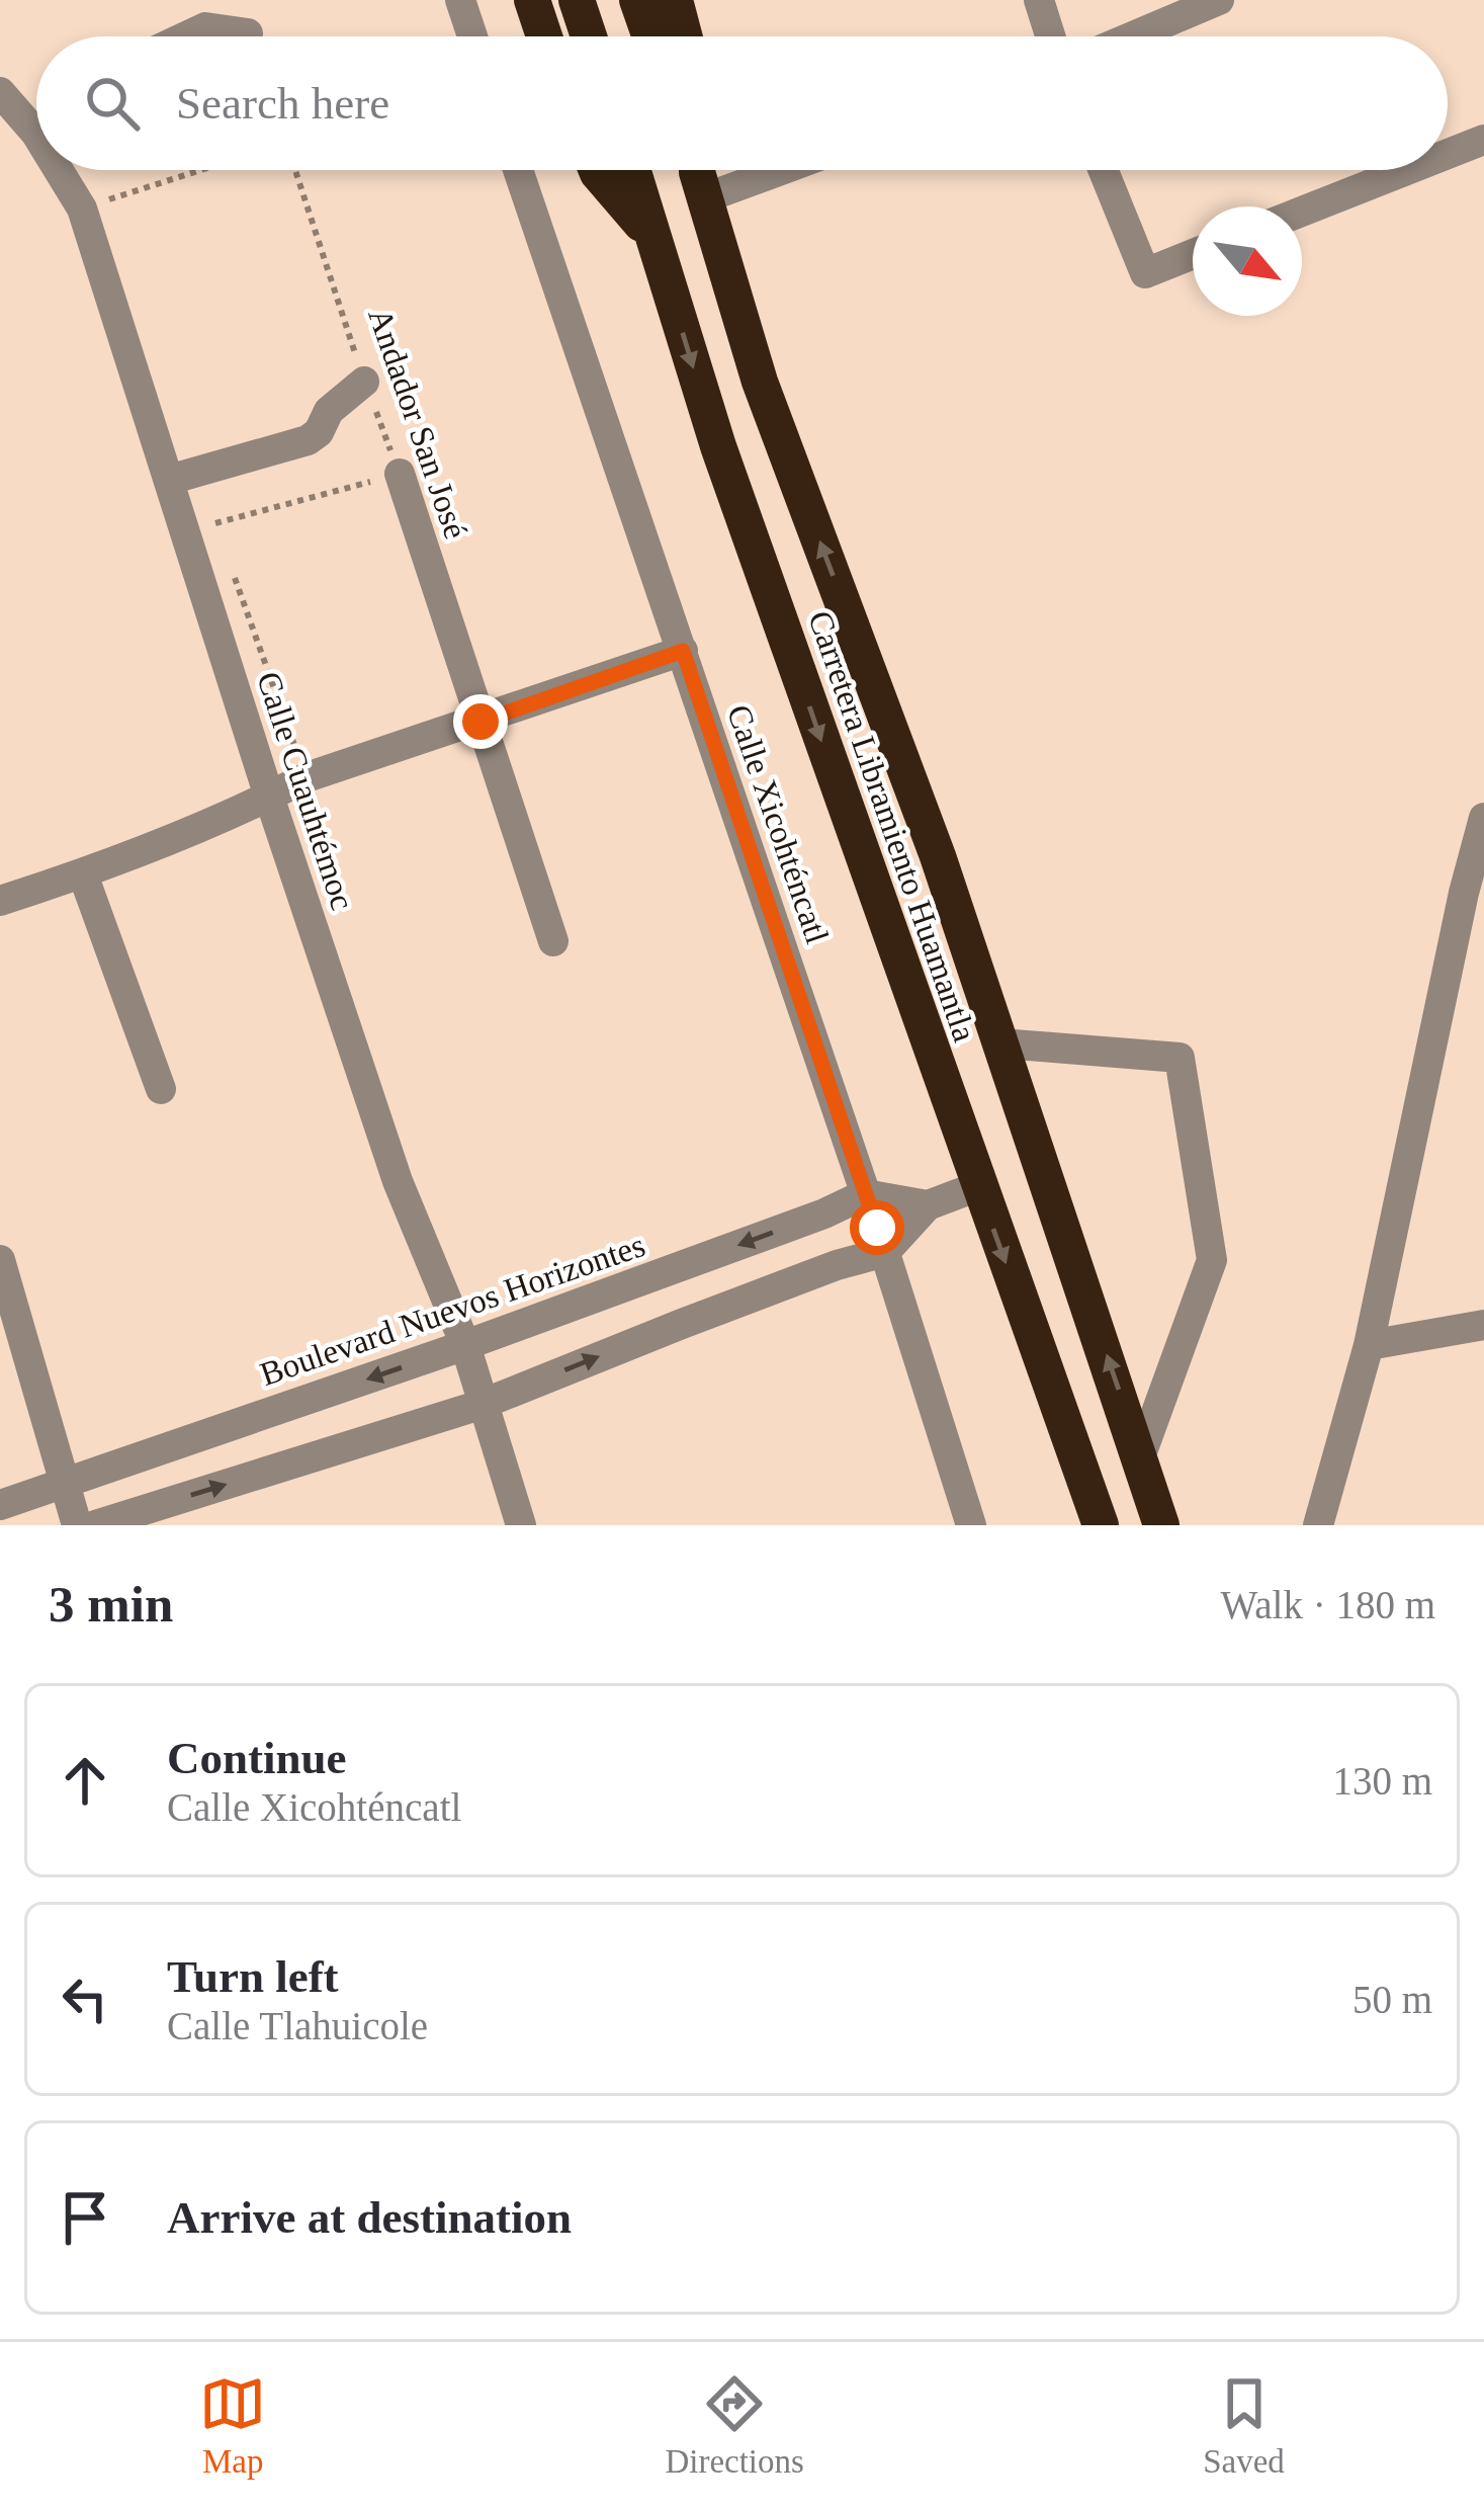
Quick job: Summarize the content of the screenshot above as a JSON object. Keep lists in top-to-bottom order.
{
  "streets": {
    "highway": ["Carretera Libramiento Huamantla"],
    "street": [
      "Andador San José",
      "Calle Cuauhtémoc",
      "Calle Xicohténcatl",
      "Boulevard Nuevos Horizontes"
    ]
  },
  "crossings": [
    ["Calle Cuauhtémoc", "Boulevard Nuevos Horizontes"],
    ["Calle Xicohténcatl", "Boulevard Nuevos Horizontes"]
  ],
  "north": "bottom right",
  "page": {
    "search": "Search here",
    "heading": ["3 min", "Walk · 180 m"],
    "list": [
      ["Continue", "Calle Xicohténcatl", "130 m"],
      ["Turn left", "Calle Tlahuicole", "50 m"],
      "Arrive at destination"
    ],
    "nav": ["Map", "Directions", "Saved"]
  }
}
